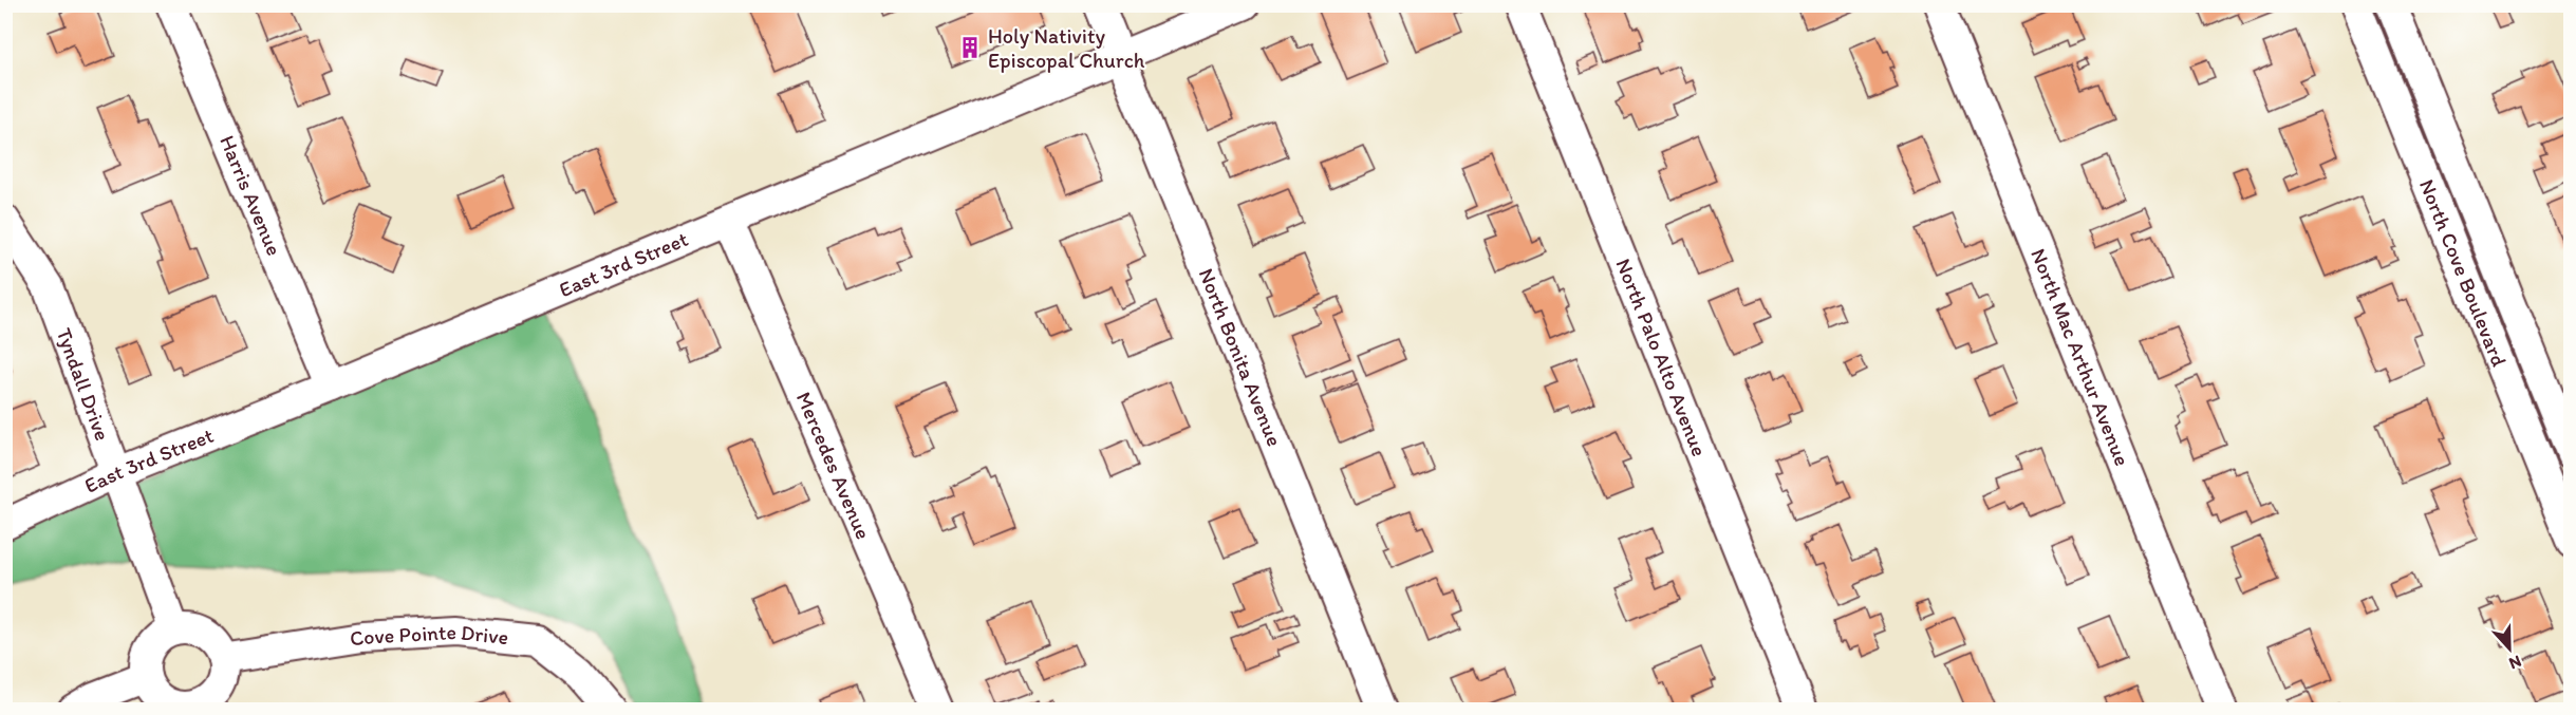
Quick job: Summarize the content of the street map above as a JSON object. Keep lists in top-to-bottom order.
{
  "streets": {
    "street": [
      "Harris Avenue",
      "East 3rd Street",
      "North Cove Boulevard",
      "North Palo Alto Avenue",
      "North Mac Arthur Avenue",
      "North Bonita Avenue",
      "Tyndall Drive",
      "Mercedes Avenue",
      "Cove Pointe Drive"
    ]
  },
  "crossings": [
    ["Harris Avenue", "East 3rd Street"],
    ["East 3rd Street", "North Bonita Avenue"],
    ["East 3rd Street", "Tyndall Drive"],
    ["East 3rd Street", "Mercedes Avenue"],
    ["Tyndall Drive", "Cove Pointe Drive"]
  ],
  "places": {
    "building": ["Holy Nativity Episcopal Church"]
  },
  "north": "bottom"
}
